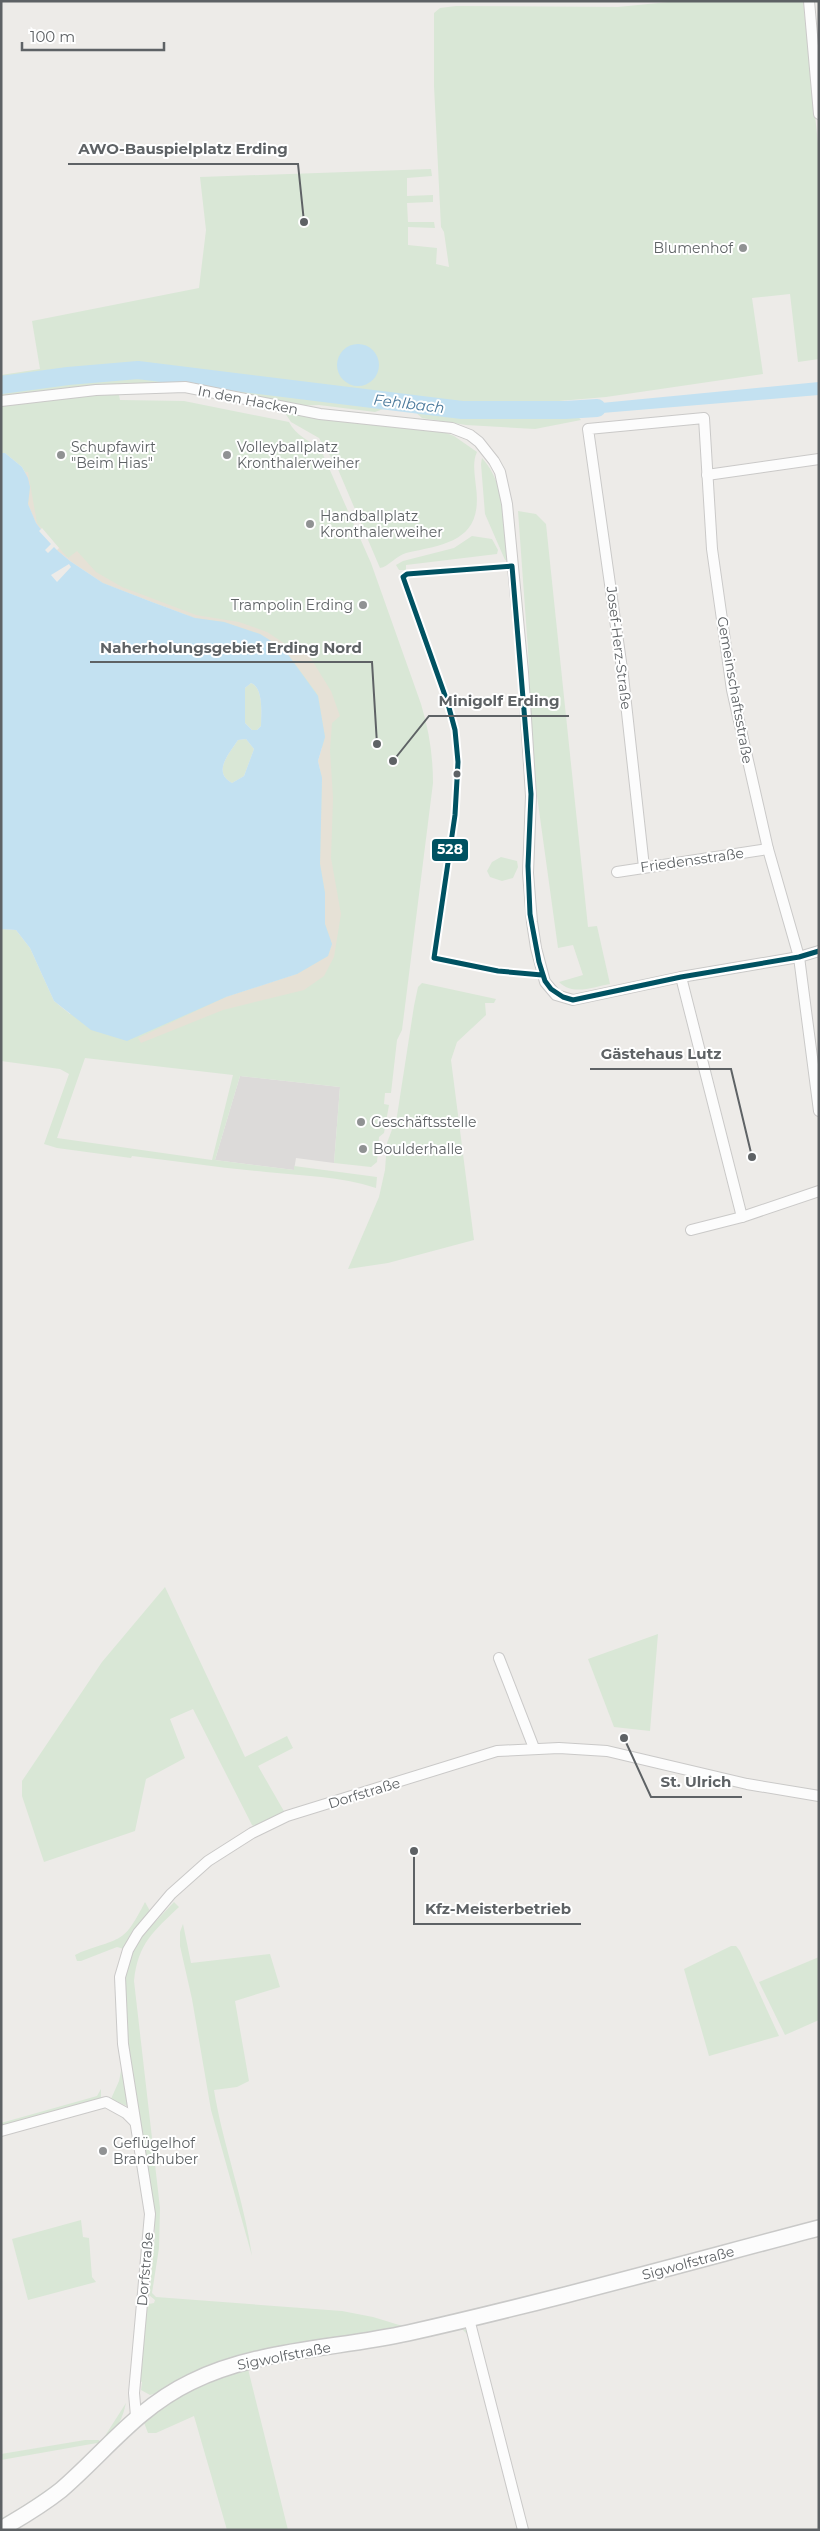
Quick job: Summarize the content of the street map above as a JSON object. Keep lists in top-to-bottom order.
{
  "streets": {
    "street": [
      "In den Hacken",
      "Josef-Herz-Straße",
      "Gemeinschaftsstraße",
      "Friedensstraße",
      "Dorfstraße",
      "Sigwolfstraße"
    ]
  },
  "crossings": [
    ["Josef-Herz-Straße", "Gemeinschaftsstraße"],
    ["Josef-Herz-Straße", "Friedensstraße"],
    ["Gemeinschaftsstraße", "Friedensstraße"],
    ["Dorfstraße", "Sigwolfstraße"]
  ],
  "water": ["Fehlbach"],
  "places": [
    "AWO-Bauspielplatz Erding",
    "Blumenhof",
    "Schupfawirt \"Beim Hias\"",
    "Volleyballplatz Kronthalerweiher",
    "Handballplatz Kronthalerweiher",
    "Trampolin Erding",
    "Naherholungsgebiet Erding Nord",
    "Minigolf Erding",
    "Geschäftsstelle",
    "Boulderhalle",
    "Gästehaus Lutz",
    "St. Ulrich",
    "Kfz-Meisterbetrieb",
    "Geflügelhof Brandhuber"
  ],
  "lines": ["transit line 528"],
  "scale_bar": "100 m"
}
